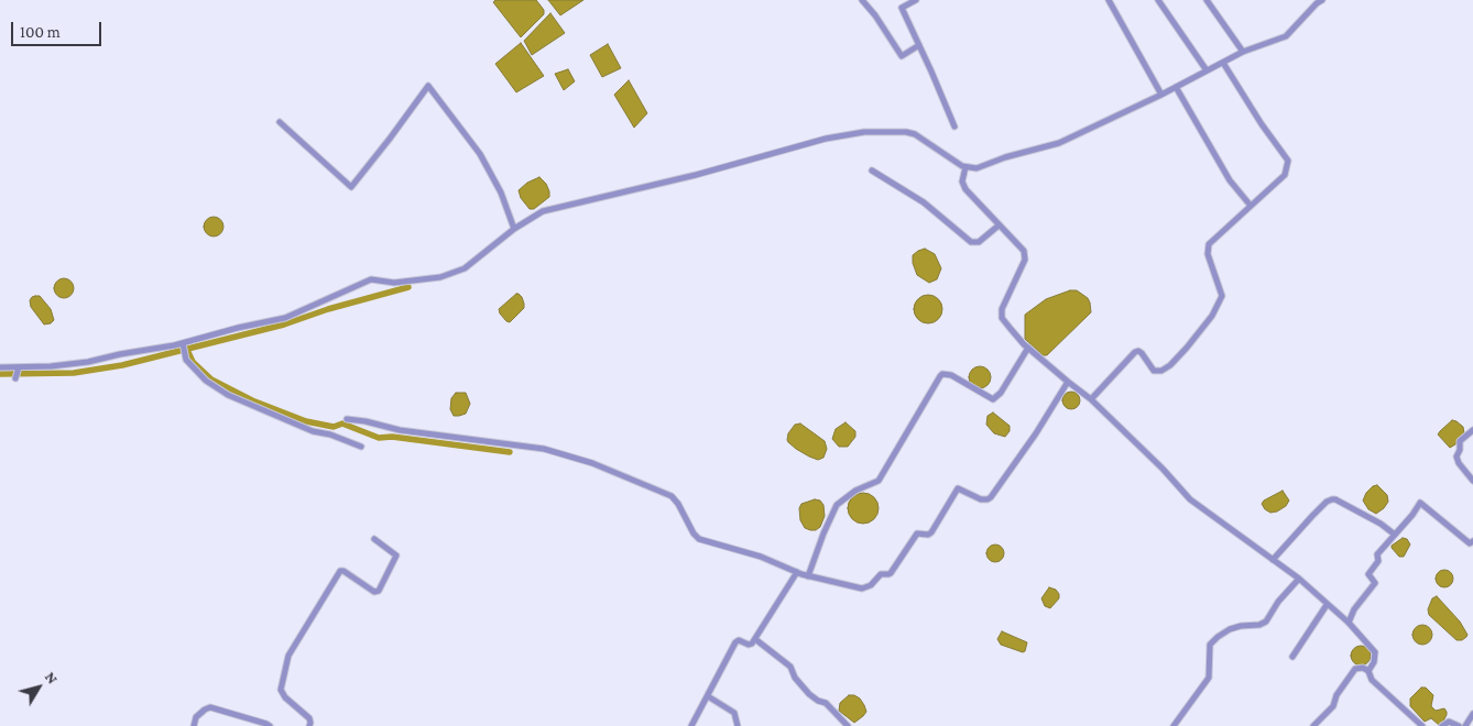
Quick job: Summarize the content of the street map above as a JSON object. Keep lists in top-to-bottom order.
{
  "scale_bar": "100 m",
  "north": "top right"
}
